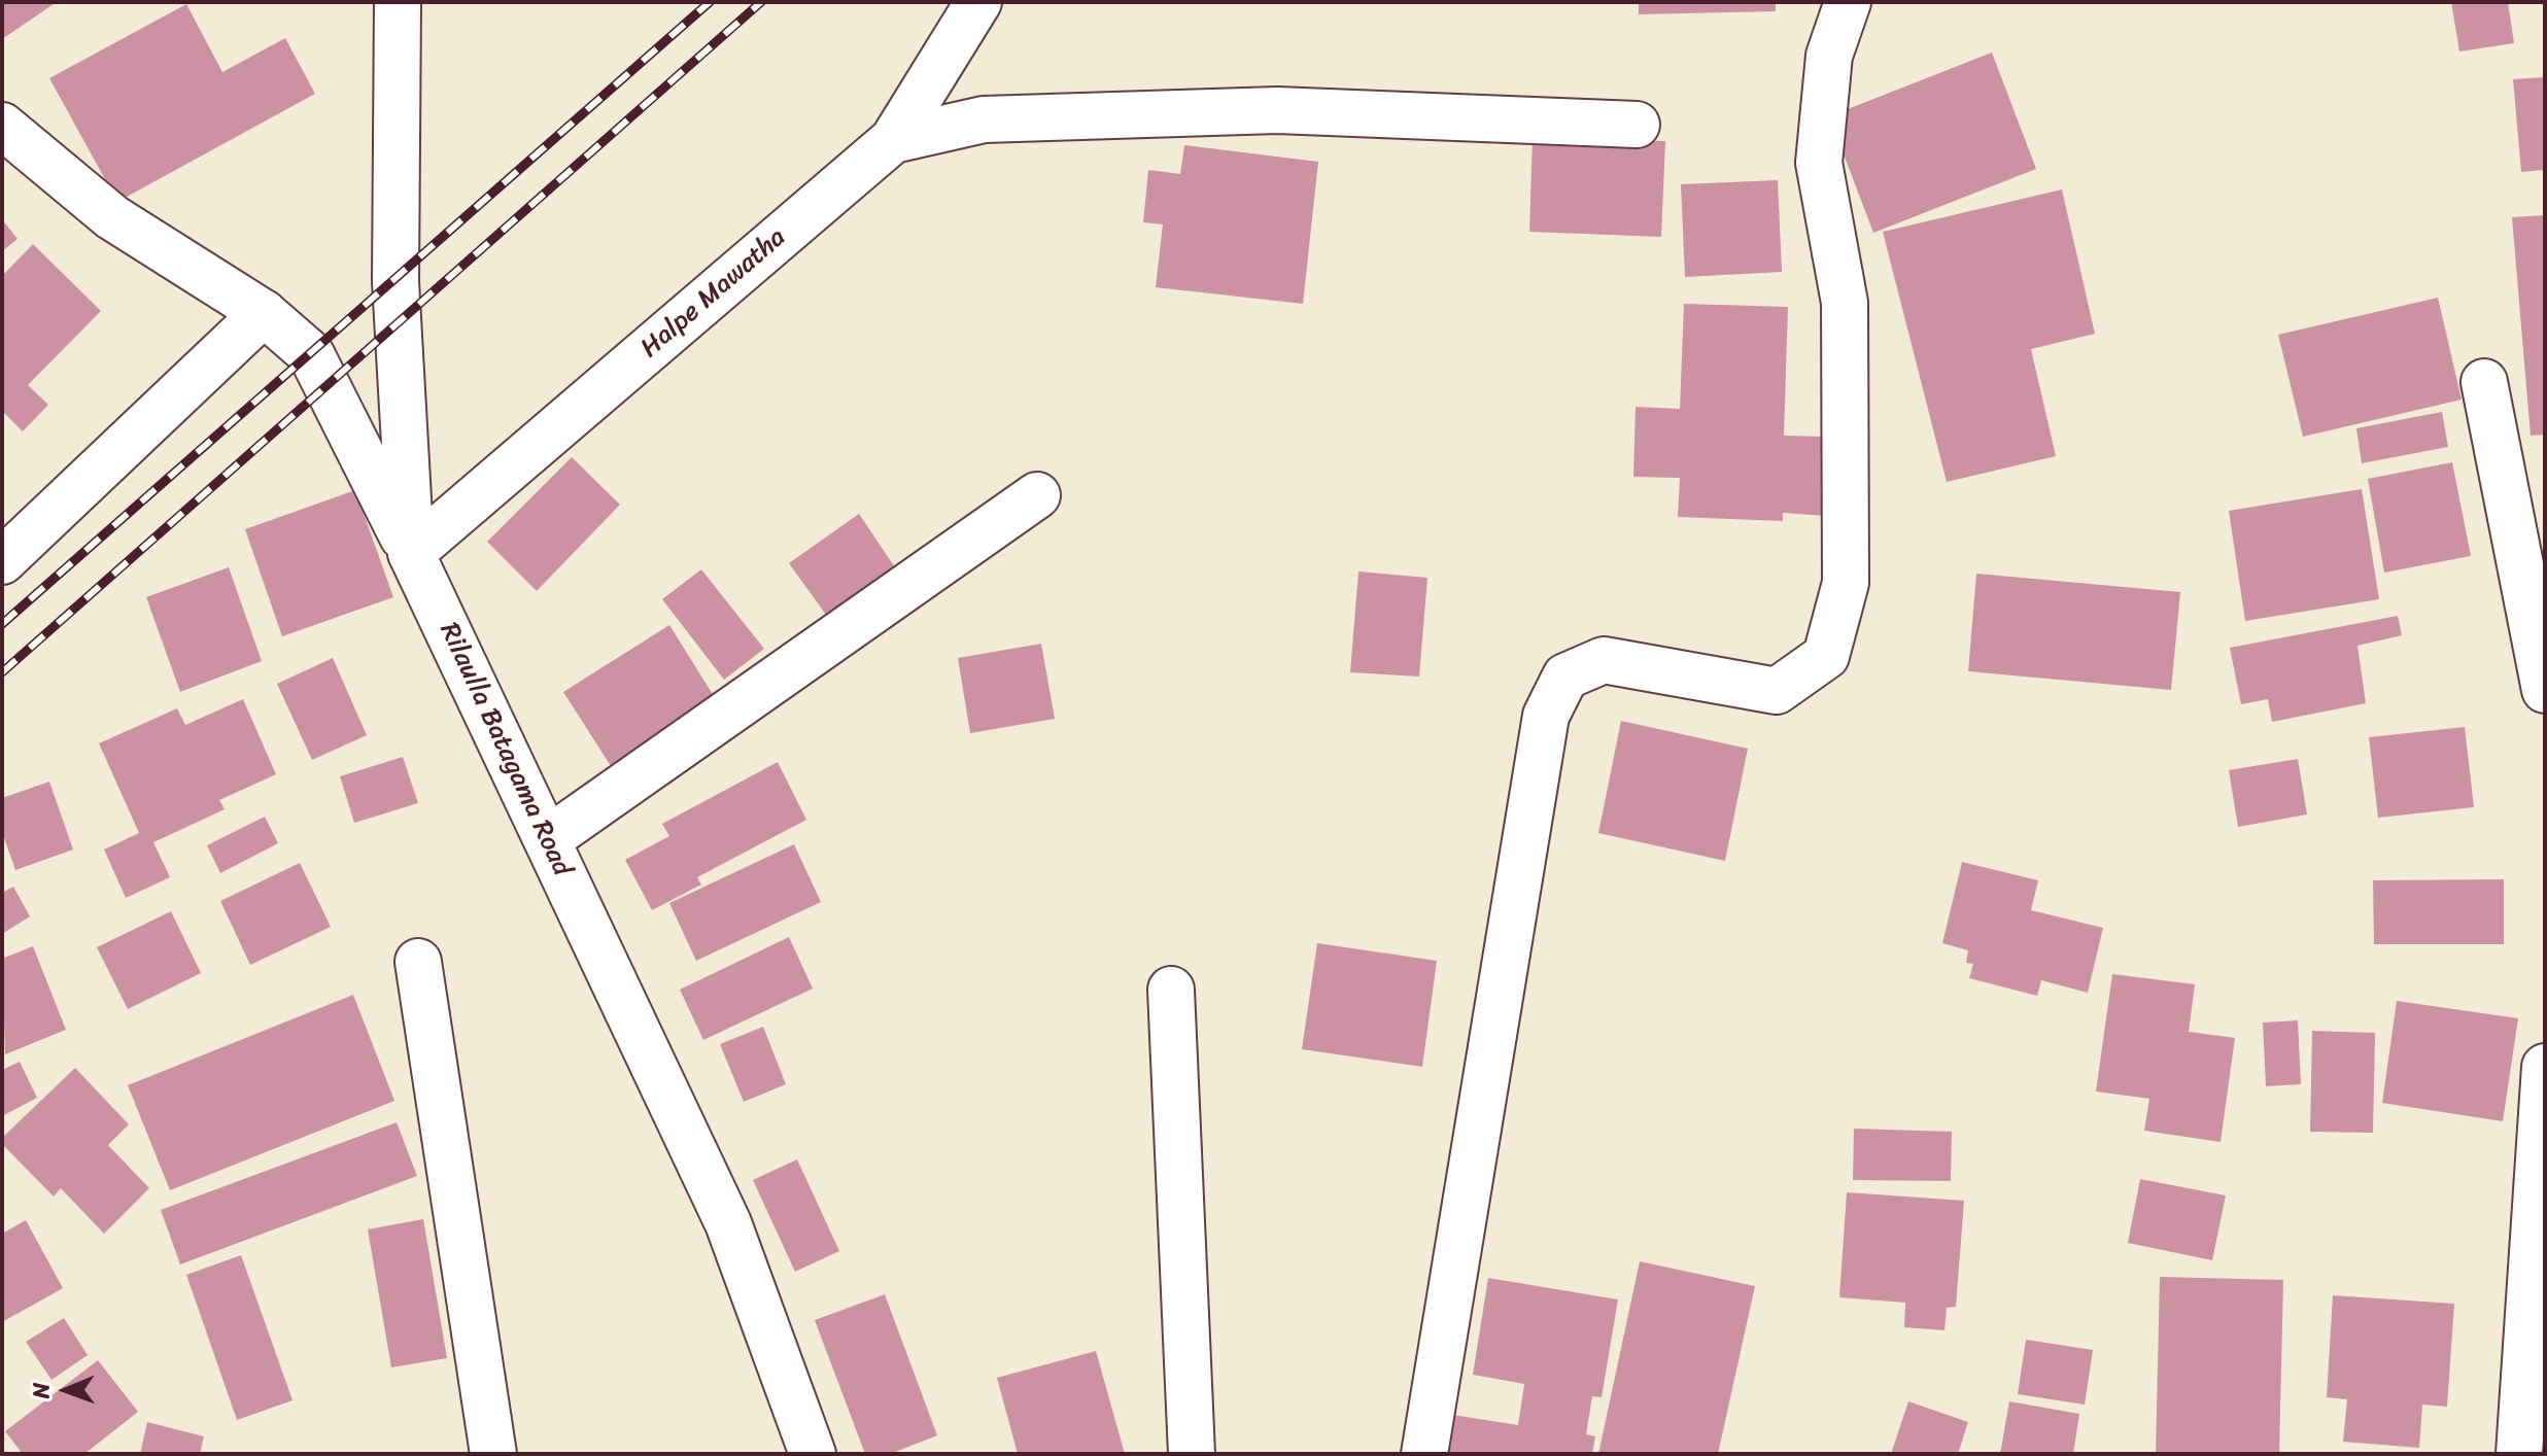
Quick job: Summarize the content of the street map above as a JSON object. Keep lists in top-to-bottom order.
{
  "streets": {
    "street": ["Halpe Mawatha", "Rilaulla Batagama Road"]
  },
  "crossings": [
    ["Halpe Mawatha", "Rilaulla Batagama Road"]
  ],
  "north": "left"
}
